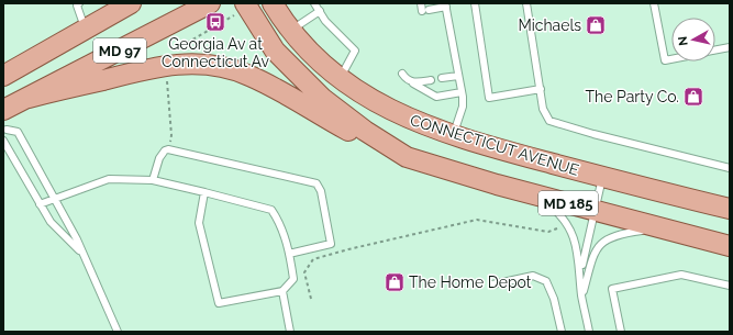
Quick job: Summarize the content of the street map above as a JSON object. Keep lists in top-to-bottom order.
{
  "streets": {
    "main road": ["MD 97", "CONNECTICUT AVENUE", "MD 185"]
  },
  "places": {
    "bus stop": ["Georgia Av at Connecticut Av"],
    "shop": ["Michaels", "The Party Co.", "The Home Depot"]
  },
  "north": "left"
}
